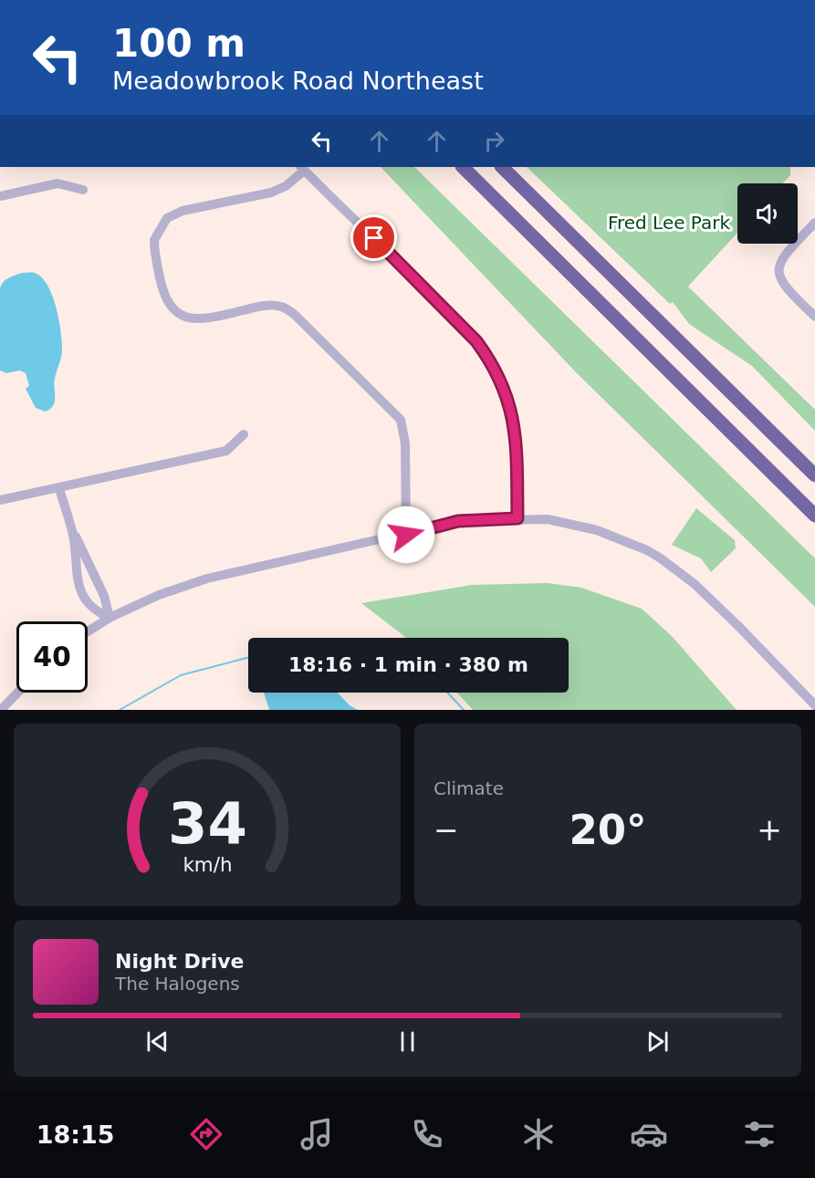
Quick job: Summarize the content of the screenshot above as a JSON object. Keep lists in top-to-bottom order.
{
  "parks": ["Fred Lee Park"],
  "page": {
    "turn": ["100 m", "Meadowbrook Road Northeast"],
    "limit": "40",
    "trip": "18:16 · 1 min · 380 m",
    "tile": "Climate",
    "heat": ["−", "20°", "+"],
    "song": ["Night Drive", "The Halogens"],
    "tabs": "18:15",
    "gauge": ["34", "km/h"]
  }
}
